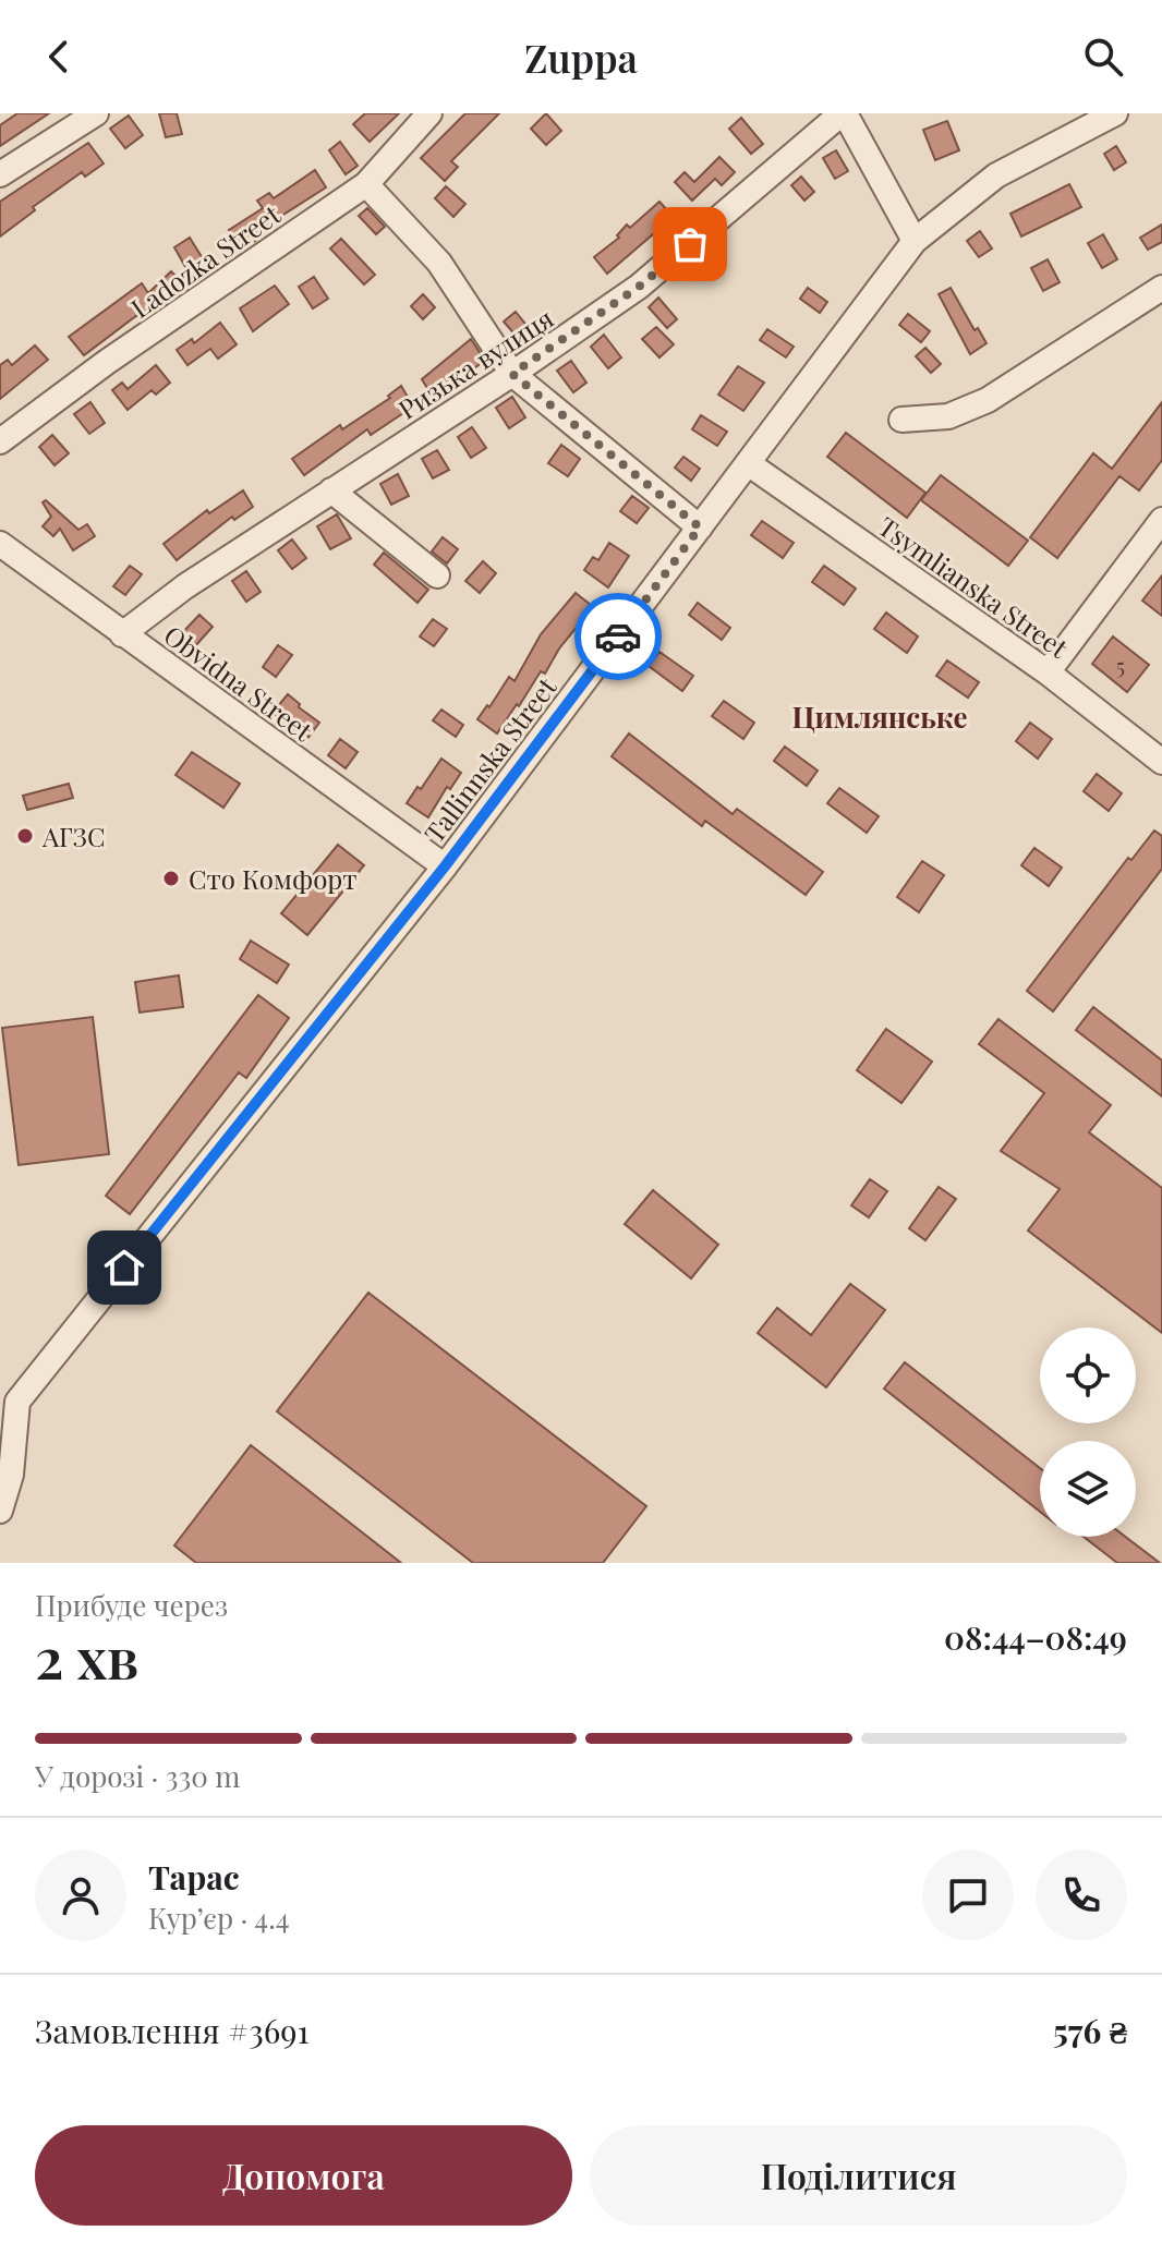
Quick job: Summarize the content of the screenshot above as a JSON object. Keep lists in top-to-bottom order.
{
  "streets": {
    "street": [
      "Ladozka Street",
      "Ризька вулиця",
      "Tsymlianska Street",
      "Obvidna Street",
      "Tallinnska Street"
    ]
  },
  "crossings": [
    ["Ризька вулиця", "Obvidna Street"],
    ["Tsymlianska Street", "Tallinnska Street"],
    ["Obvidna Street", "Tallinnska Street"]
  ],
  "districts": ["Цимлянське"],
  "places": ["АГЗС", "Сто Комфорт"],
  "house_numbers": ["5"],
  "page": {
    "header": "Zuppa",
    "heading": ["2 хв", "Прибуде через", "08:44–08:49"],
    "panel": [
      "Тарас",
      "Кур’єр · 4.4",
      "Замовлення #3691",
      "576 ₴"
    ],
    "bar": "У дорозі · 330 m",
    "buttons": ["Допомога", "Поділитися"]
  }
}
